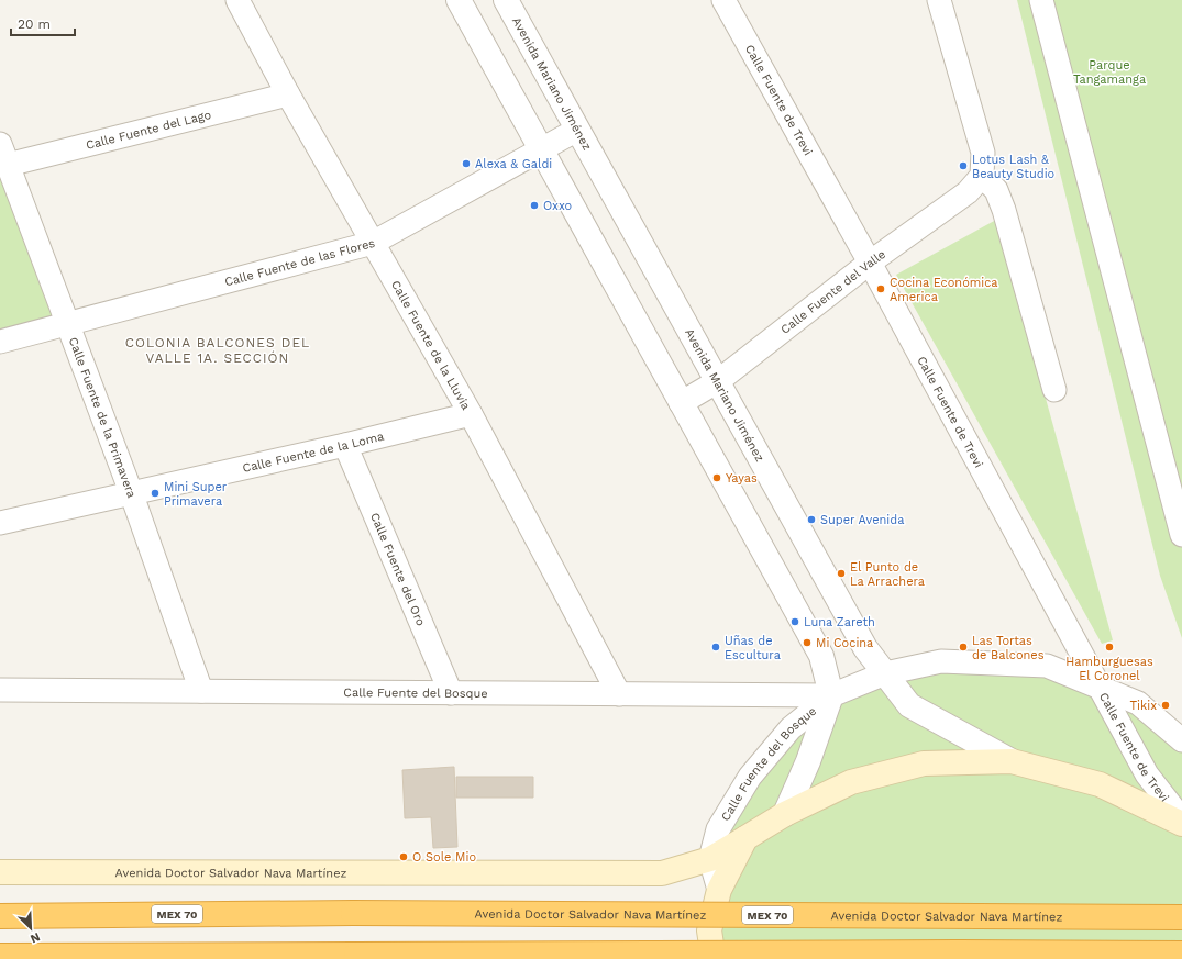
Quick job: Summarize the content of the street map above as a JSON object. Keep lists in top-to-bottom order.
{
  "streets": {
    "highway": ["Avenida Doctor Salvador Nava Martínez", "MEX 70"],
    "street": [
      "Avenida Mariano Jiménez",
      "Calle Fuente de Trevi",
      "Calle Fuente del Lago",
      "Calle Fuente de las Flores",
      "Calle Fuente del Valle",
      "Calle Fuente de la Lluvia",
      "Calle Fuente de la Primavera",
      "Calle Fuente de la Loma",
      "Calle Fuente del Oro",
      "Calle Fuente del Bosque"
    ]
  },
  "crossings": [
    ["Avenida Mariano Jiménez", "Calle Fuente de las Flores"],
    ["Avenida Mariano Jiménez", "Calle Fuente del Valle"],
    ["Avenida Mariano Jiménez", "Calle Fuente del Bosque"],
    ["Avenida Mariano Jiménez", "Avenida Doctor Salvador Nava Martínez"],
    ["Calle Fuente de Trevi", "Calle Fuente del Valle"],
    ["Calle Fuente de Trevi", "Calle Fuente del Bosque"],
    ["Calle Fuente del Lago", "Calle Fuente de la Lluvia"],
    ["Calle Fuente del Lago", "Calle Fuente de la Primavera"],
    ["Calle Fuente de las Flores", "Calle Fuente de la Lluvia"],
    ["Calle Fuente de las Flores", "Calle Fuente de la Primavera"],
    ["Calle Fuente de la Lluvia", "Calle Fuente de la Loma"],
    ["Calle Fuente de la Lluvia", "Calle Fuente del Bosque"],
    ["Calle Fuente de la Primavera", "Calle Fuente de la Loma"],
    ["Calle Fuente de la Primavera", "Calle Fuente del Bosque"],
    ["Calle Fuente de la Loma", "Calle Fuente del Oro"],
    ["Calle Fuente del Oro", "Calle Fuente del Bosque"],
    ["Calle Fuente del Bosque", "Avenida Doctor Salvador Nava Martínez"]
  ],
  "districts": ["COLONIA BALCONES DEL VALLE 1A. SECCIÓN"],
  "parks": ["Parque Tangamanga"],
  "places": [
    "Alexa & Galdi",
    "Lotus Lash & Beauty Studio",
    "Oxxo",
    "Cocina Económica America",
    "Yayas",
    "Mini Super Primavera",
    "Super Avenida",
    "El Punto de La Arrachera",
    "Luna Zareth",
    "Mi Cocina",
    "Uñas de Escultura",
    "Las Tortas de Balcones",
    "Hamburguesas El Coronel",
    "Tikix",
    "O Sole Mio"
  ],
  "scale_bar": "20 m",
  "north": "bottom right"
}
